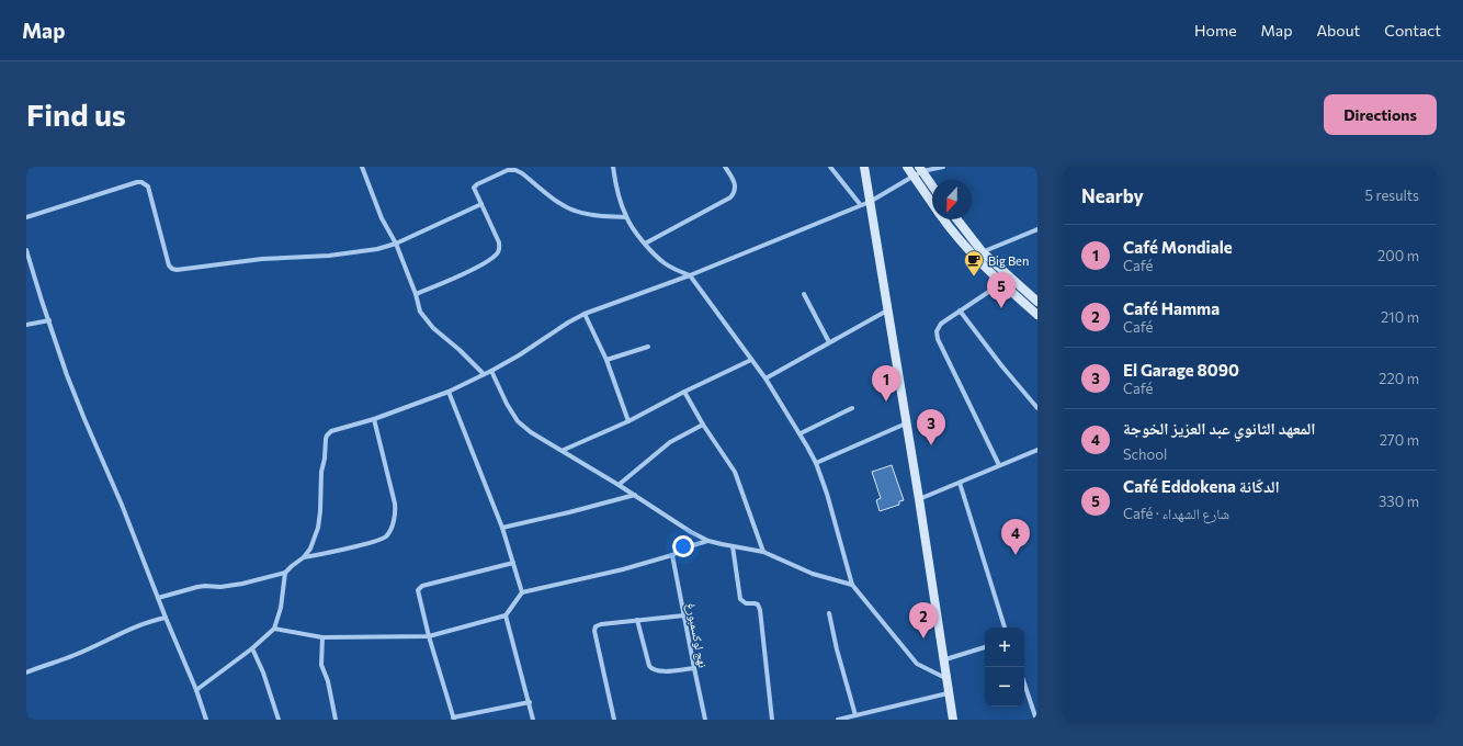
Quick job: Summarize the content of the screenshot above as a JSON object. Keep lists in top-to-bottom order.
{
  "streets": {
    "street": ["نهج لوكسمبورغ"]
  },
  "places": {
    "cafe": ["Big Ben"]
  },
  "north": "bottom",
  "page": {
    "header": "Map",
    "nav": [
      "Home",
      "Map",
      "About",
      "Contact"
    ],
    "buttons": "Directions",
    "title": "Find us",
    "heading": ["Nearby", "5 results"],
    "list": [
      {
        "mark": "1",
        "name": "Café Mondiale",
        "note": "Café",
        "value": "200 m"
      },
      {
        "mark": "2",
        "name": "Café Hamma",
        "note": "Café",
        "value": "210 m"
      },
      {
        "mark": "3",
        "name": "El Garage 8090",
        "note": "Café",
        "value": "220 m"
      },
      {
        "mark": "4",
        "name": "المعهد الثانوي عبد العزيز الخوجة",
        "note": "School",
        "value": "270 m"
      },
      {
        "mark": "5",
        "name": "Café Eddokena الدكّانة",
        "note": "Café · شارع الشهداء",
        "value": "330 m"
      }
    ],
    "pins": [
      "5",
      "1",
      "3",
      "4",
      "2"
    ],
    "map_buttons": ["+", "−"]
  }
}
